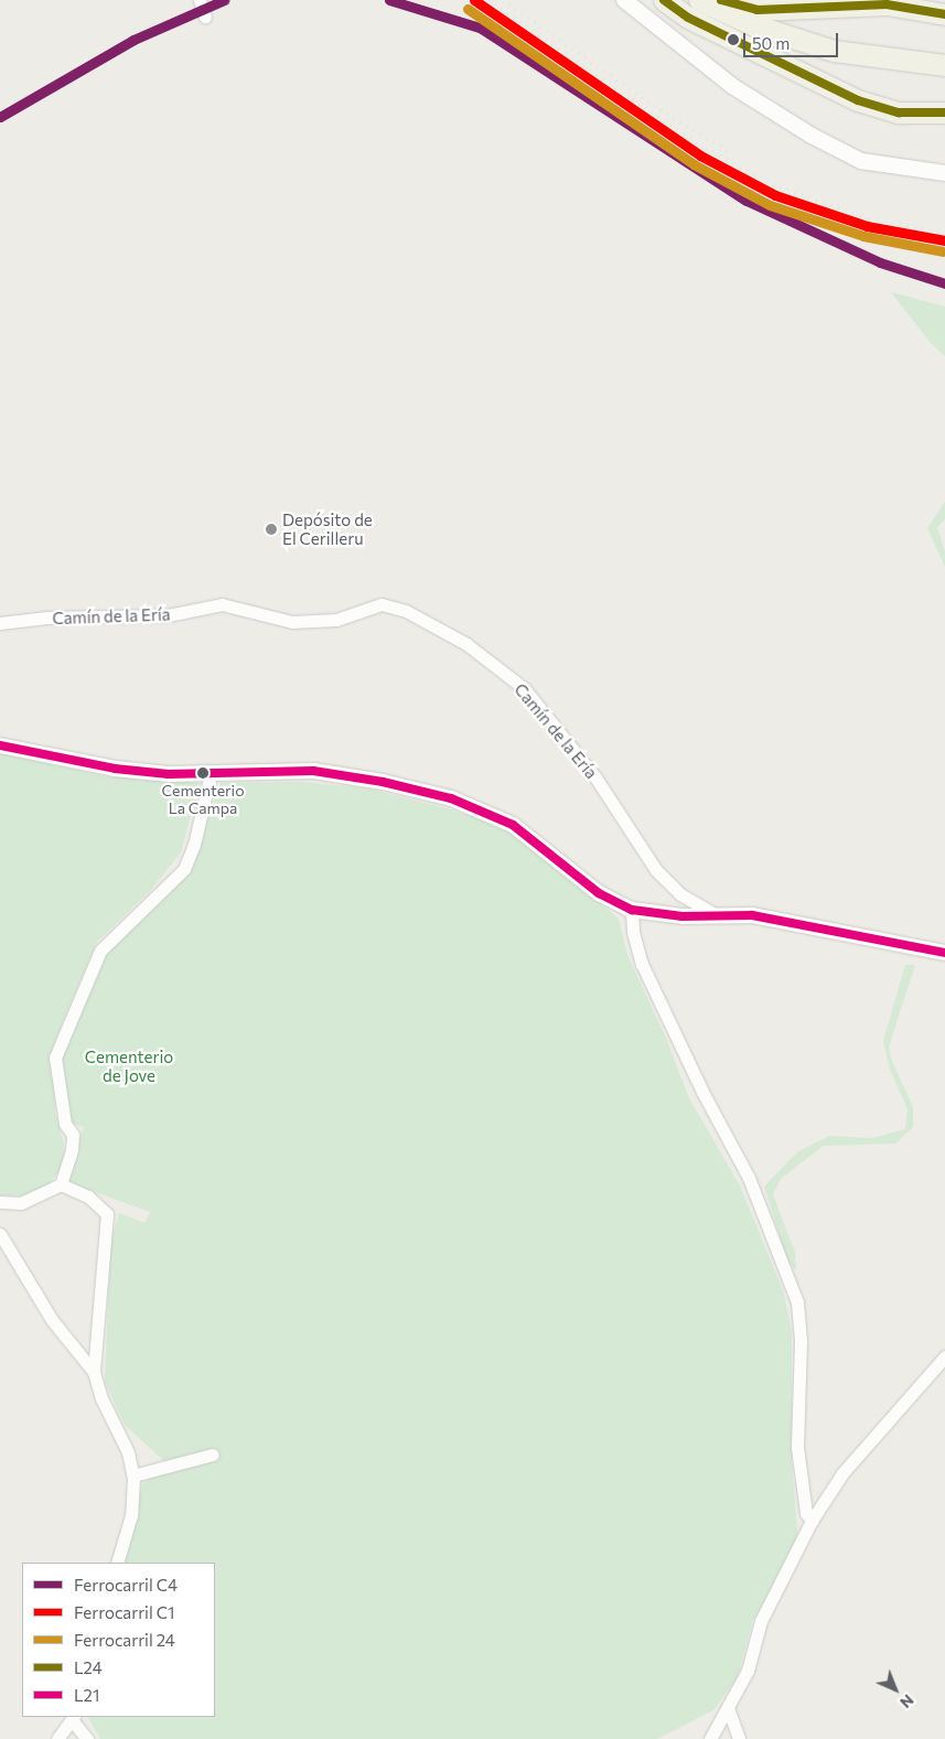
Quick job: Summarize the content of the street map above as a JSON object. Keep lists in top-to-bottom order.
{
  "streets": {
    "street": ["Camín de la Ería"]
  },
  "parks": ["Cementerio de Jove"],
  "places": ["Depósito de El Cerilleru", "Cementerio La Campa"],
  "lines": [
    "rail line C4",
    "rail line C1",
    "transit line L24",
    "rail line 24",
    "transit line L21"
  ],
  "legend": [
    "Ferrocarril C4",
    "Ferrocarril C1",
    "Ferrocarril 24",
    "L24",
    "L21"
  ],
  "scale_bar": "50 m",
  "north": "bottom right"
}
